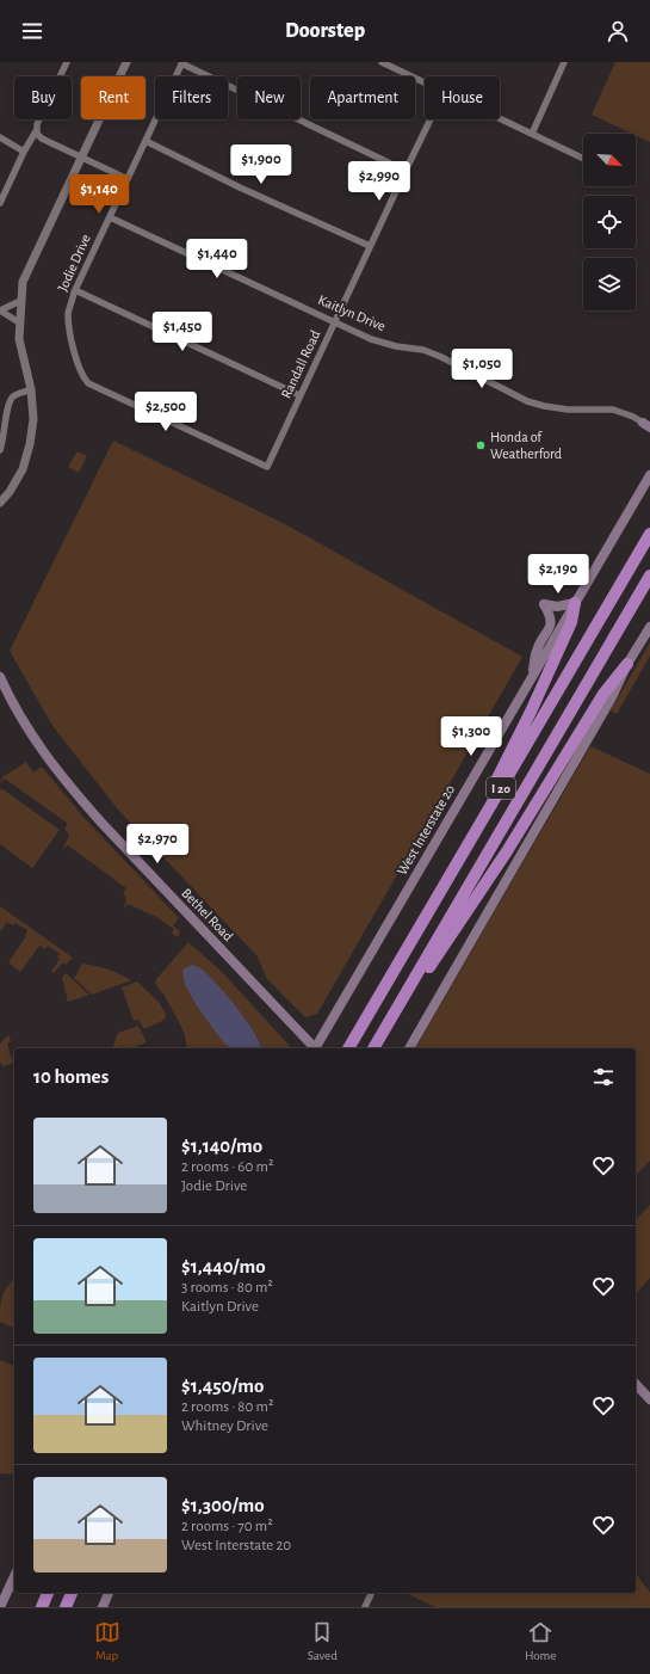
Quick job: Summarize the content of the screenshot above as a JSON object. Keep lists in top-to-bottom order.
{
  "streets": {
    "highway": ["I 20"],
    "main road": ["West Interstate 20", "Bethel Road"],
    "street": ["Jodie Drive", "Kaitlyn Drive", "Randall Road"]
  },
  "crossings": [
    ["Jodie Drive", "Kaitlyn Drive"],
    ["Jodie Drive", "Randall Road"],
    ["Kaitlyn Drive", "Randall Road"]
  ],
  "places": ["Honda of Weatherford"],
  "north": "bottom right",
  "page": {
    "header": "Doorstep",
    "chip": [
      "Buy",
      "Rent",
      "Filters",
      "New",
      "Apartment",
      "House"
    ],
    "price": [
      "$1,900",
      "$2,990",
      "$1,140",
      "$1,440",
      "$1,450",
      "$1,050",
      "$2,500",
      "$2,190",
      "$1,300",
      "$2,970"
    ],
    "heading": "10 homes",
    "list": [
      {
        "name": "$1,140/mo",
        "note": "2 rooms · 60 m² · Jodie Drive"
      },
      {
        "name": "$1,440/mo",
        "note": "3 rooms · 80 m² · Kaitlyn Drive"
      },
      {
        "name": "$1,450/mo",
        "note": "2 rooms · 80 m² · Whitney Drive"
      },
      {
        "name": "$1,300/mo",
        "note": "2 rooms · 70 m² · West Interstate 20"
      }
    ],
    "tabs": ["Map", "Saved", "Home"]
  }
}
